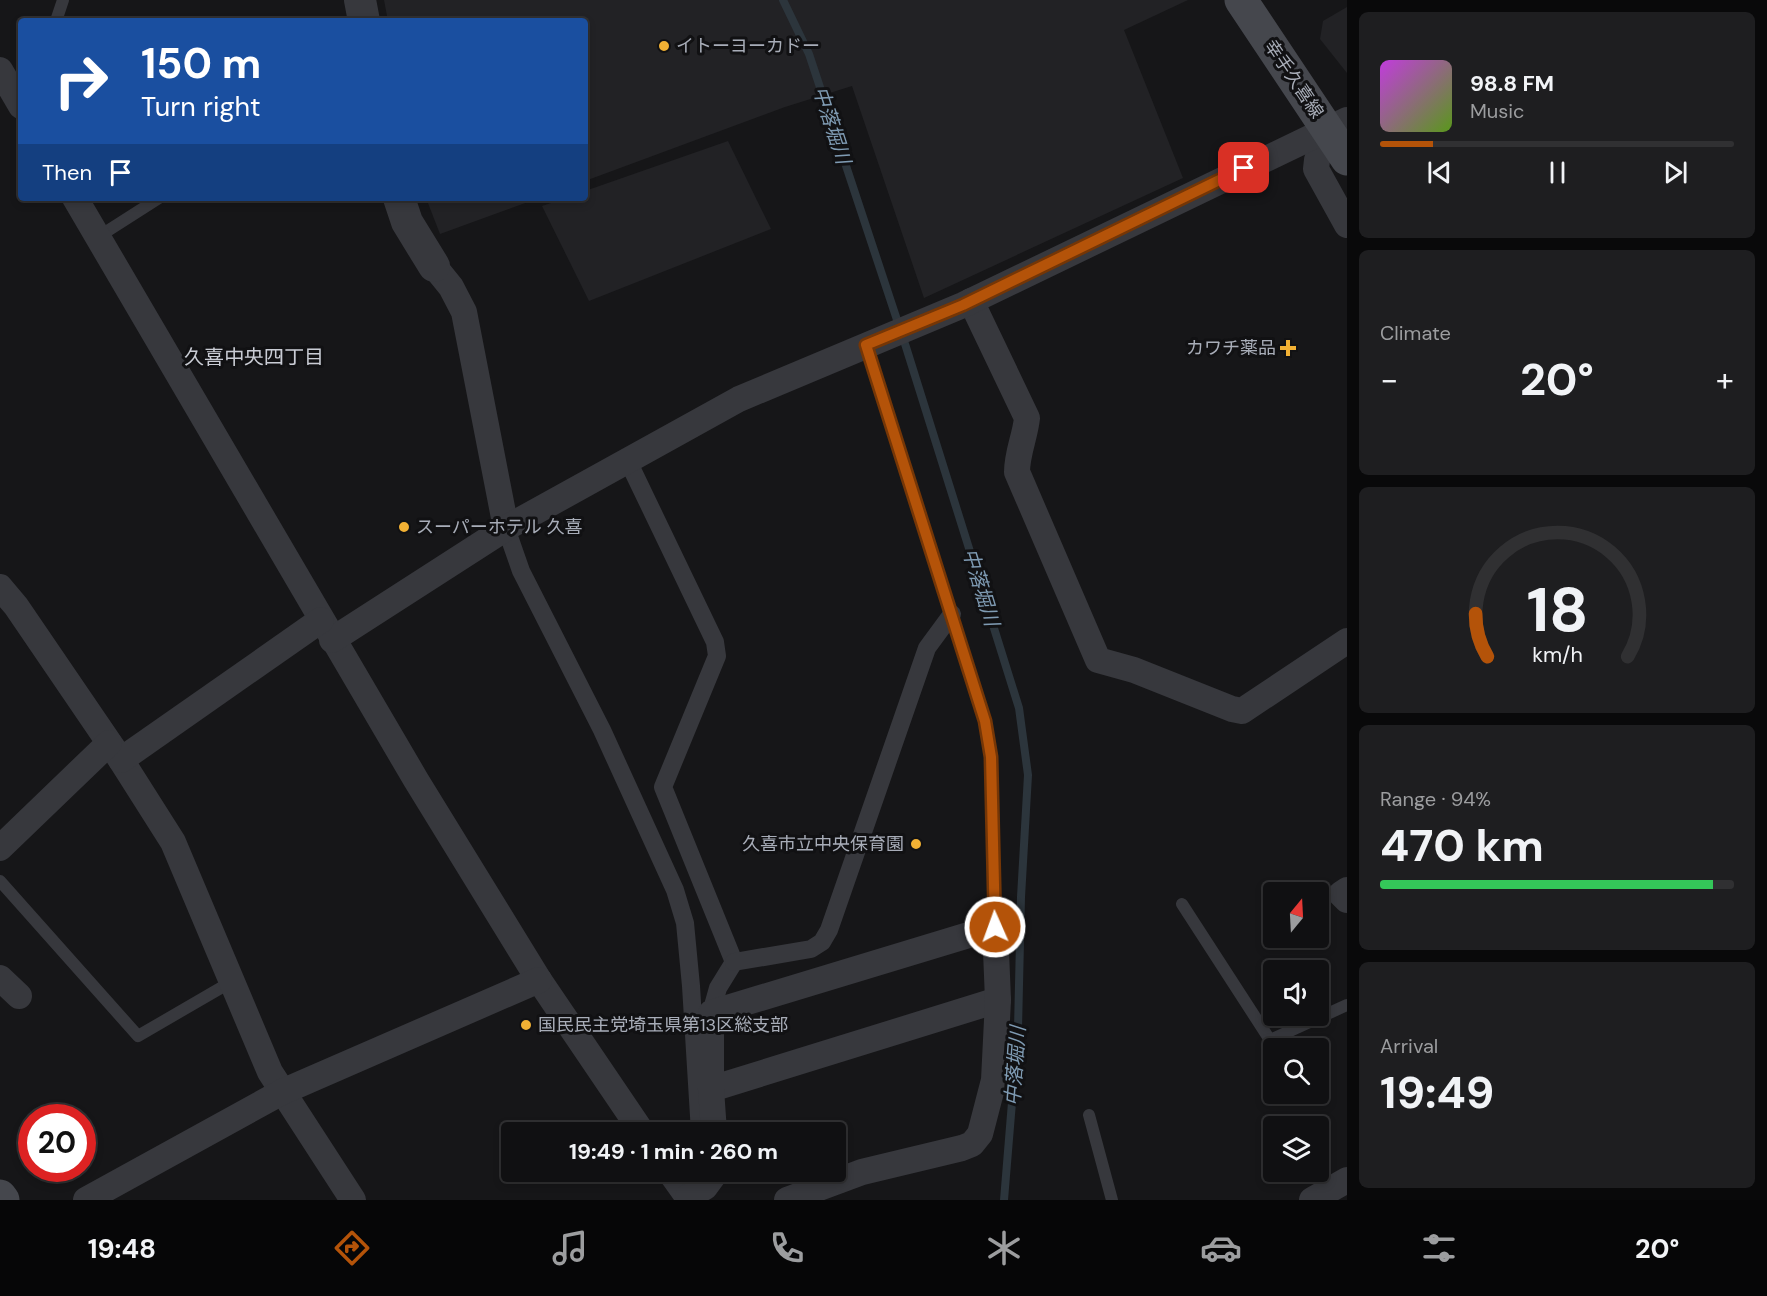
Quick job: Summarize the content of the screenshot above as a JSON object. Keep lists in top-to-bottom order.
{
  "streets": {
    "main road": ["幸手久喜線"]
  },
  "districts": ["久喜中央四丁目"],
  "water": ["中落堀川"],
  "places": {
    "other": [
      "イトーヨーカドー",
      "スーパーホテル 久喜",
      "久喜市立中央保育園",
      "国民民主党埼玉県第13区総支部"
    ],
    "health": ["カワチ薬品"]
  },
  "north": "top",
  "page": {
    "turn": ["150 m", "Turn right"],
    "song": ["98.8 FM", "Music"],
    "then": "Then",
    "tile": [
      "Climate",
      ["Range · 94%", "470 km"],
      ["Arrival", "19:49"]
    ],
    "heat": ["−", "20°", "+"],
    "limit": "20",
    "trip": "19:49 · 1 min · 260 m",
    "tabs": ["19:48", "20°"],
    "gauge": ["18", "km/h"]
  }
}
